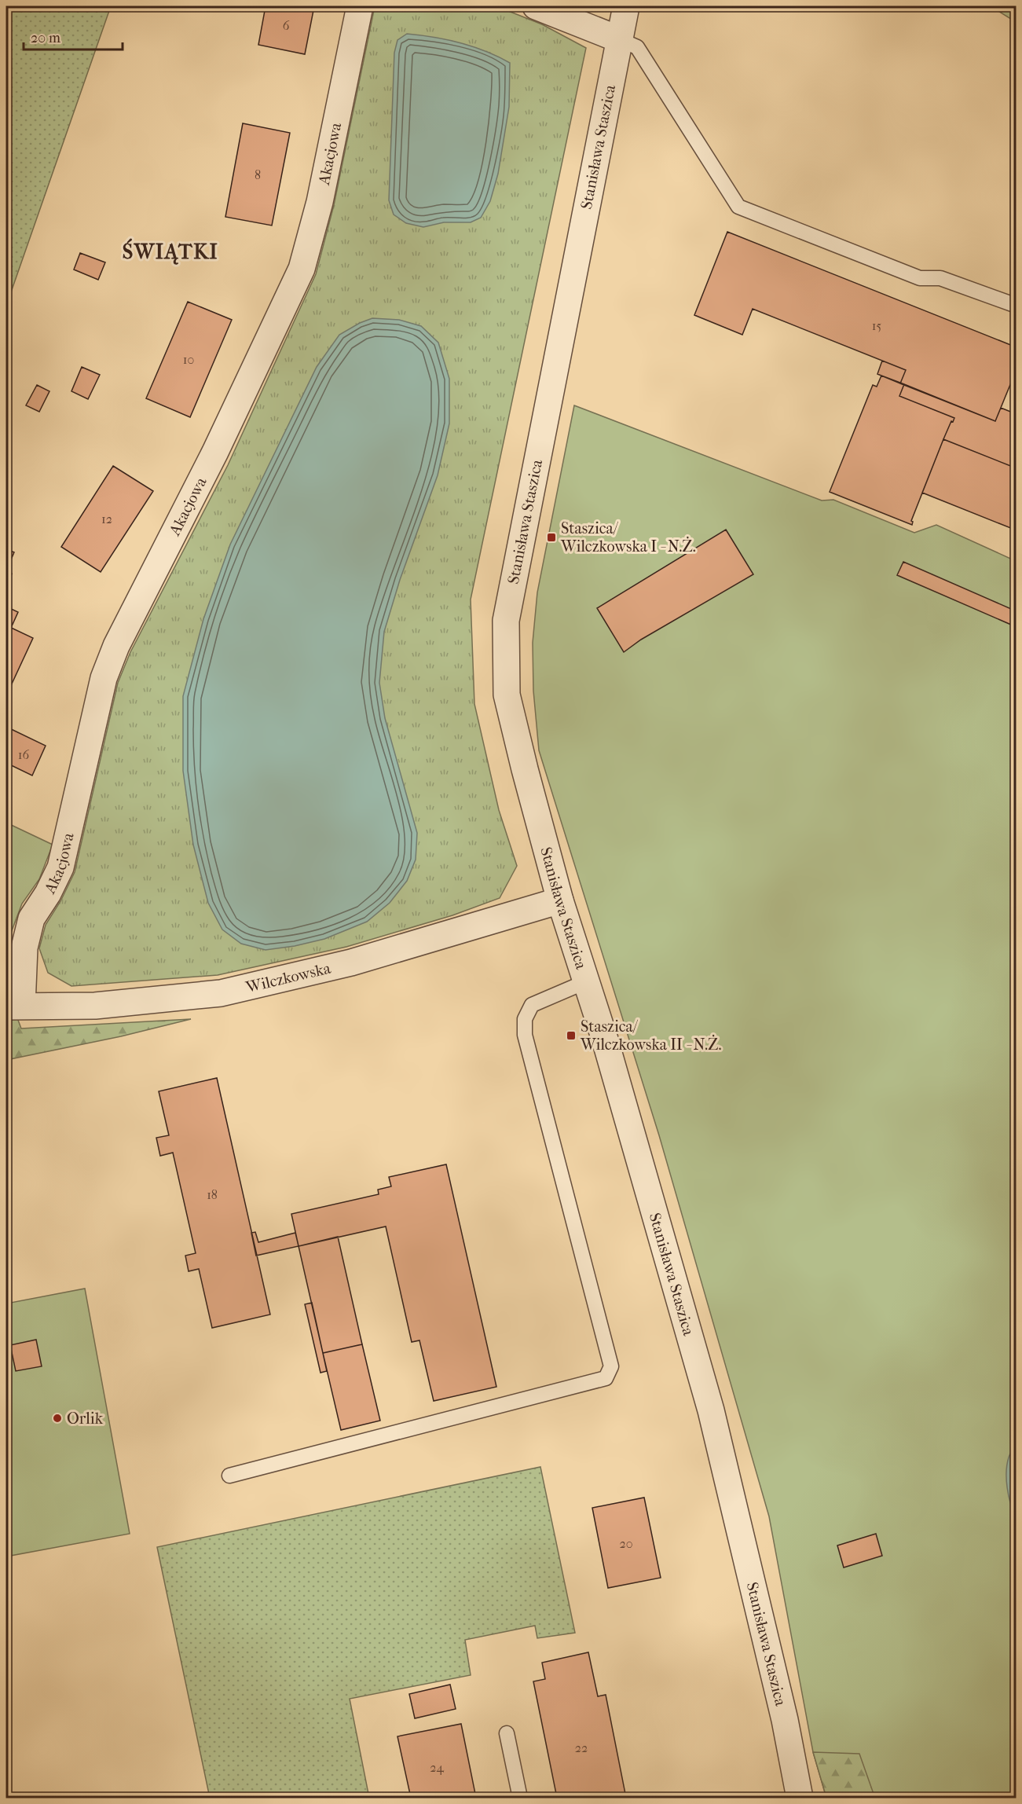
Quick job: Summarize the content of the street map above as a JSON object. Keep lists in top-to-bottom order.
{
  "streets": {
    "street": ["Stanisława Staszica", "Akacjowa", "Wilczkowska"]
  },
  "crossings": [
    ["Stanisława Staszica", "Wilczkowska"],
    ["Akacjowa", "Wilczkowska"]
  ],
  "districts": ["ŚWIĄTKI"],
  "places": {
    "transit": ["Staszica/ Wilczkowska I - N.Ż.", "Staszica/ Wilczkowska II - N.Ż."],
    "other": ["Orlik"]
  },
  "house_numbers": [
    "6",
    "8",
    "15",
    "10",
    "12",
    "16",
    "18",
    "20",
    "22",
    "24"
  ],
  "scale_bar": "20 m"
}
